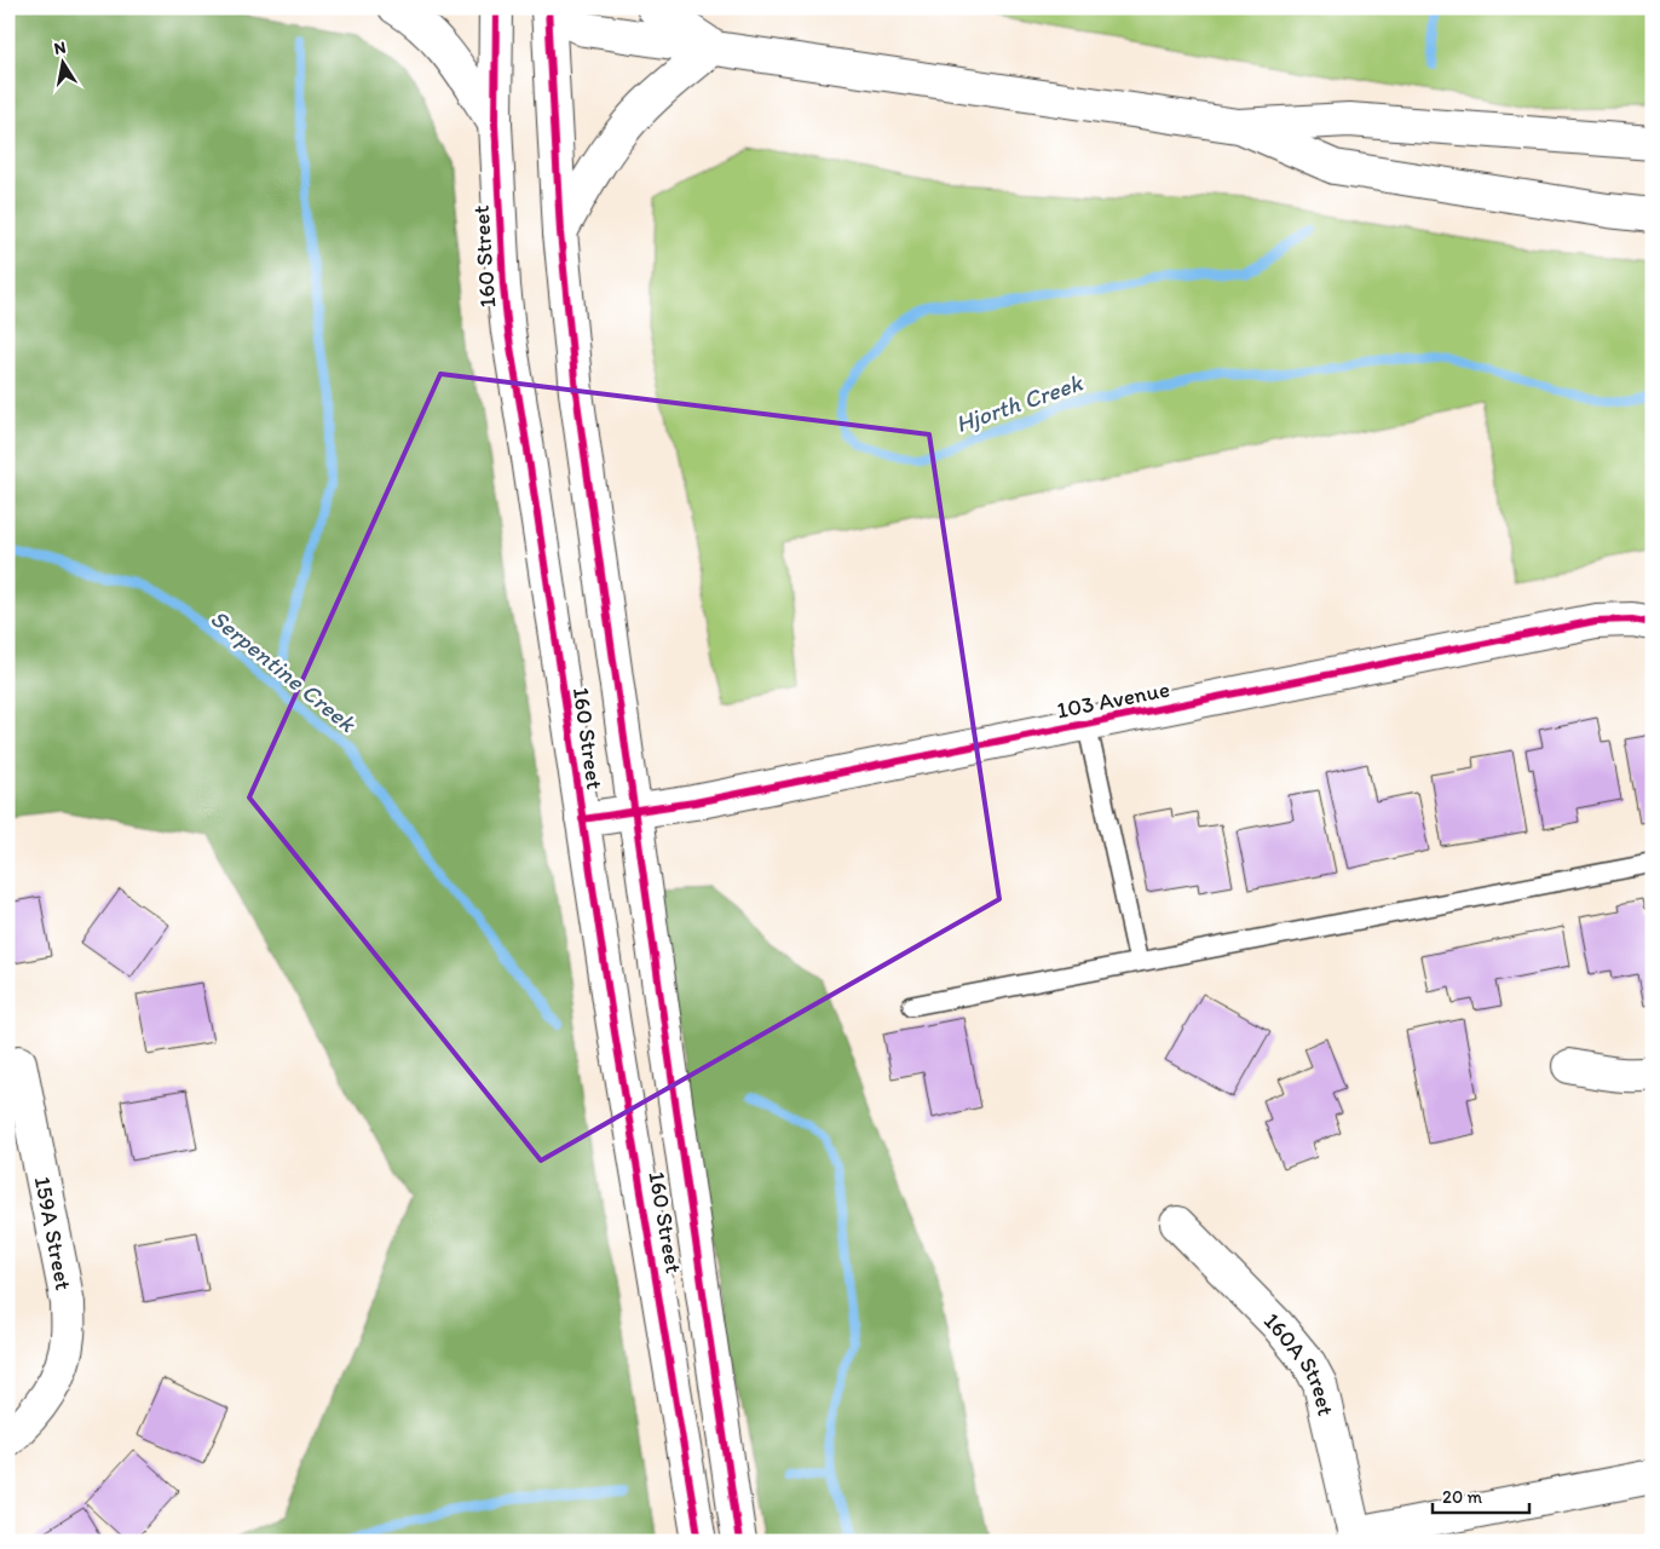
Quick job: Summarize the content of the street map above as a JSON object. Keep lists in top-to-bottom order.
{
  "streets": {
    "main road": [
      "160 Street",
      "103 Avenue",
      "159A Street",
      "160A Street"
    ]
  },
  "crossings": [
    ["160 Street", "103 Avenue"]
  ],
  "water": ["Hjorth Creek", "Serpentine Creek"],
  "scale_bar": "20 m",
  "north": "top"
}
